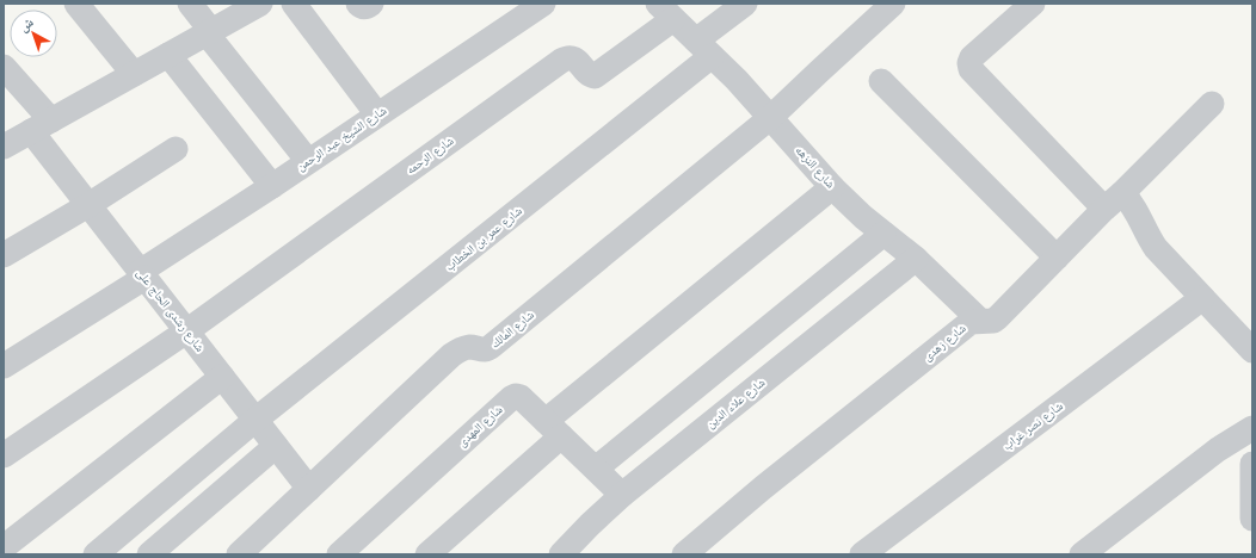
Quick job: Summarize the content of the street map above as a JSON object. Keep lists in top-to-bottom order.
{
  "streets": {
    "street": [
      "شارع الشيخ عبد الرحمن",
      "شارع الرحمه",
      "شارع النزهه",
      "شارع عمر بن الخطاب",
      "شارع رشدى الحاج على",
      "شارع المالك",
      "شارع زهدى",
      "شارع علاء الدين",
      "شارع المهدى",
      "شارع نصر غراب"
    ]
  },
  "crossings": [
    ["شارع الشيخ عبد الرحمن", "شارع رشدى الحاج على"],
    ["شارع الرحمه", "شارع النزهه"],
    ["شارع الرحمه", "شارع رشدى الحاج على"],
    ["شارع النزهه", "شارع عمر بن الخطاب"],
    ["شارع النزهه", "شارع المالك"],
    ["شارع النزهه", "شارع زهدى"],
    ["شارع النزهه", "شارع علاء الدين"],
    ["شارع عمر بن الخطاب", "شارع رشدى الحاج على"],
    ["شارع رشدى الحاج على", "شارع المالك"],
    ["شارع علاء الدين", "شارع المهدى"]
  ],
  "north": "top left"
}
